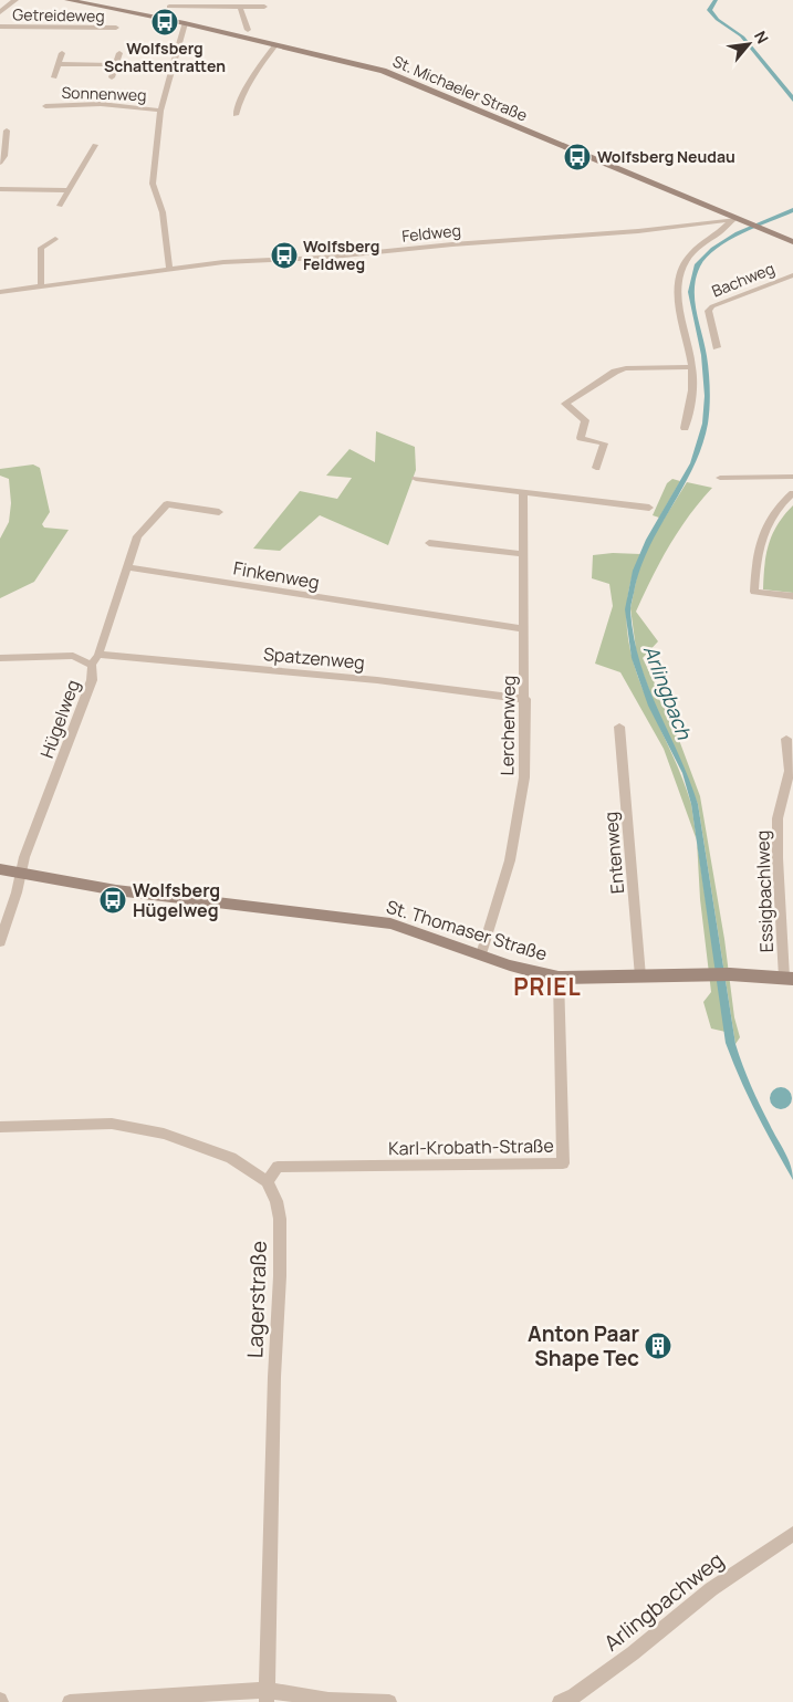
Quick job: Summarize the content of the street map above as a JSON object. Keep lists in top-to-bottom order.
{
  "streets": {
    "main road": ["St. Michaeler Straße", "St. Thomaser Straße"],
    "street": [
      "Getreideweg",
      "Sonnenweg",
      "Feldweg",
      "Bachweg",
      "Finkenweg",
      "Spatzenweg",
      "Hügelweg",
      "Lerchenweg",
      "Entenweg",
      "Essigbachlweg",
      "Karl-Krobath-Straße",
      "Lagerstraße",
      "Arlingbachweg"
    ]
  },
  "crossings": [
    ["St. Michaeler Straße", "Feldweg"],
    ["Finkenweg", "Lerchenweg"],
    ["Spatzenweg", "Lerchenweg"],
    ["Hügelweg", "St. Thomaser Straße"],
    ["Lerchenweg", "St. Thomaser Straße"],
    ["Entenweg", "St. Thomaser Straße"],
    ["Essigbachlweg", "St. Thomaser Straße"],
    ["St. Thomaser Straße", "Karl-Krobath-Straße"],
    ["Karl-Krobath-Straße", "Lagerstraße"]
  ],
  "districts": ["PRIEL"],
  "water": ["Arlingbach"],
  "places": {
    "bus stop": [
      "Wolfsberg Schattentratten",
      "Wolfsberg Neudau",
      "Wolfsberg Feldweg",
      "Wolfsberg Hügelweg"
    ],
    "building": ["Anton Paar Shape Tec"]
  },
  "north": "top right"
}
